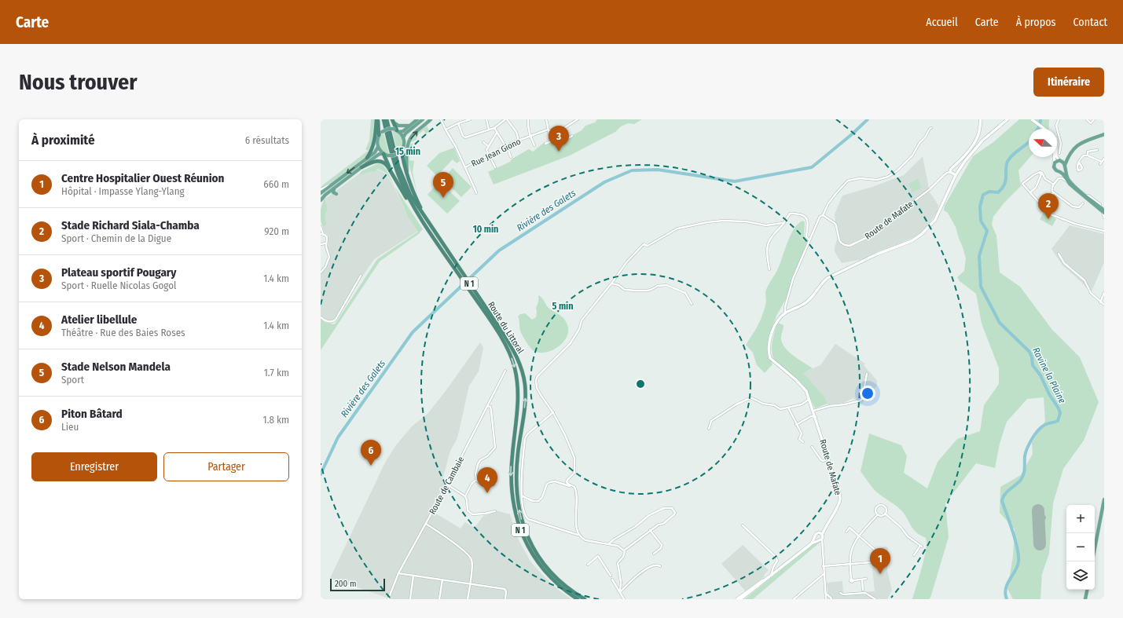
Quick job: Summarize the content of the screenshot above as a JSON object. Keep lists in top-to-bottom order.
{
  "streets": {
    "highway": ["N 1", "Route du Littoral"],
    "main road": ["Route de Mafate"],
    "street": ["Rue Jean Giono", "Route de Cambaie"]
  },
  "water": ["Rivière des Galets", "Ravine la Plaine"],
  "scale_bar": "200 m",
  "north": "left",
  "page": {
    "header": "Carte",
    "nav": [
      "Accueil",
      "Carte",
      "À propos",
      "Contact"
    ],
    "buttons": [
      "Itinéraire",
      ["Enregistrer", "Partager"]
    ],
    "title": "Nous trouver",
    "heading": ["À proximité", "6 résultats"],
    "pins": [
      "3",
      "5",
      "2",
      "6",
      "4",
      "1"
    ],
    "list": [
      {
        "mark": "1",
        "name": "Centre Hospitalier Ouest Réunion",
        "note": "Hôpital · Impasse Ylang-Ylang",
        "value": "660 m"
      },
      {
        "mark": "2",
        "name": "Stade Richard Siala-Chamba",
        "note": "Sport · Chemin de la Digue",
        "value": "920 m"
      },
      {
        "mark": "3",
        "name": "Plateau sportif Pougary",
        "note": "Sport · Ruelle Nicolas Gogol",
        "value": "1.4 km"
      },
      {
        "mark": "4",
        "name": "Atelier libellule",
        "note": "Théâtre · Rue des Baies Roses",
        "value": "1.4 km"
      },
      {
        "mark": "5",
        "name": "Stade Nelson Mandela",
        "note": "Sport",
        "value": "1.7 km"
      },
      {
        "mark": "6",
        "name": "Piton Bâtard",
        "note": "Lieu",
        "value": "1.8 km"
      }
    ],
    "map_buttons": ["+", "−"],
    "scale": "200 m"
  },
  "rings": ["15 min", "10 min", "5 min"]
}
